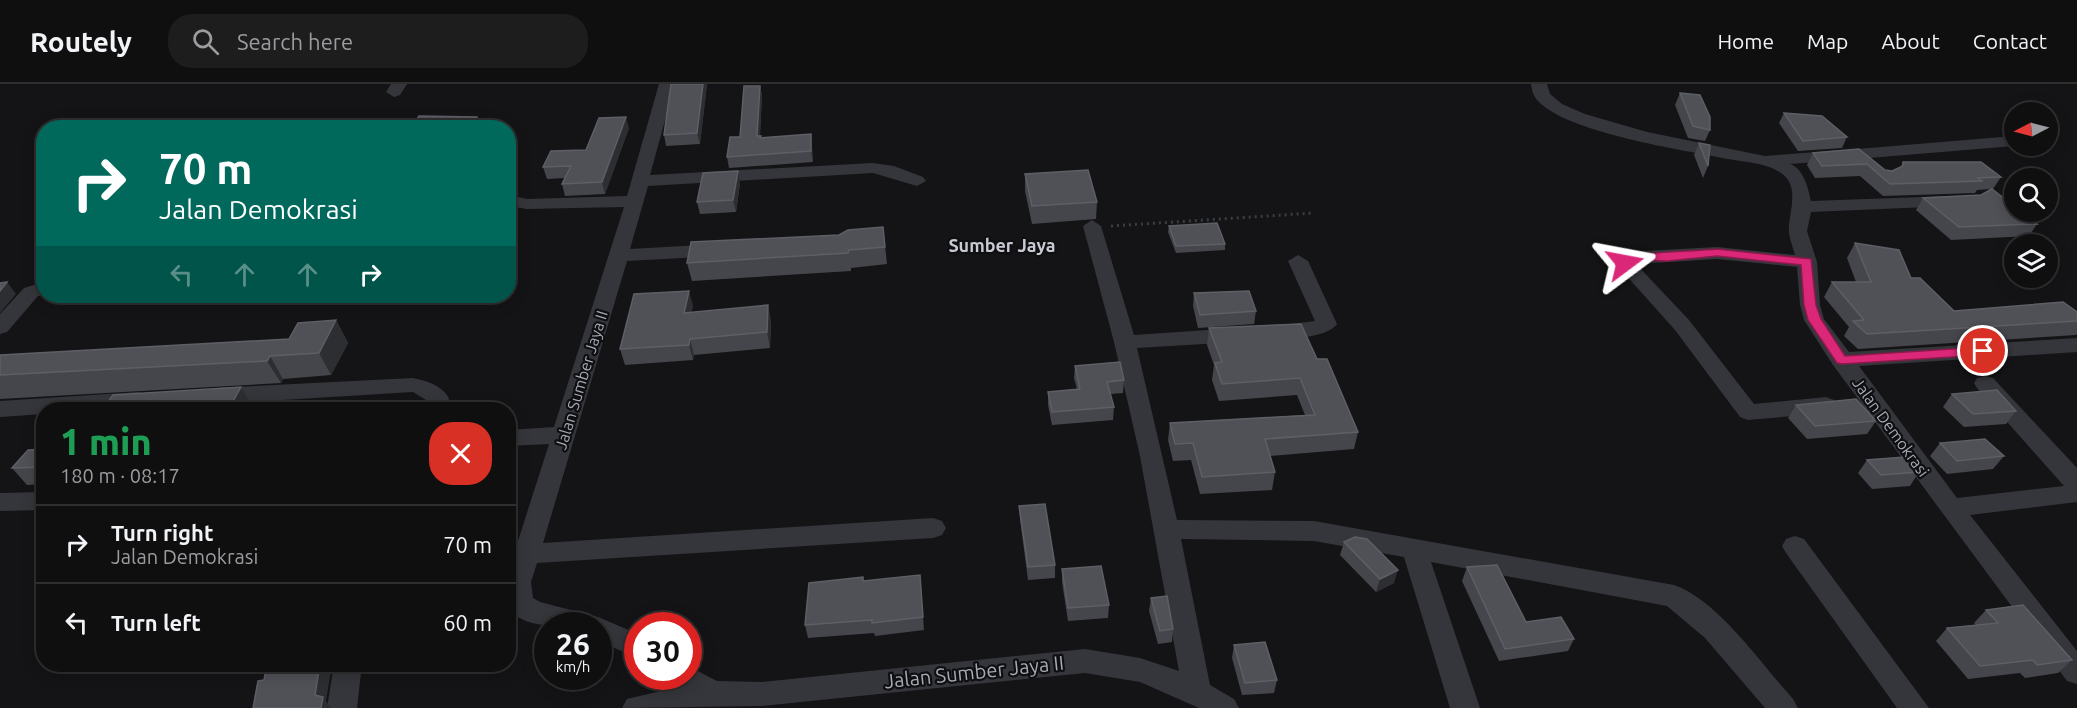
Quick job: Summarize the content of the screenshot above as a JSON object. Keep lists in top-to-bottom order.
{
  "streets": {
    "street": ["Jalan Sumber Jaya II", "Jalan Demokrasi"]
  },
  "districts": ["Sumber Jaya"],
  "north": "left",
  "page": {
    "header": "Routely",
    "search": "Search here",
    "nav": [
      "Home",
      "Map",
      "About",
      "Contact"
    ],
    "turn": ["70 m", "Jalan Demokrasi"],
    "heading": ["1 min", "180 m · 08:17"],
    "list": [
      {
        "name": "Turn right",
        "note": "Jalan Demokrasi",
        "value": "70 m"
      },
      {
        "name": "Turn left",
        "value": "60 m"
      }
    ],
    "speed": "26 km/h",
    "limit": "30"
  }
}
